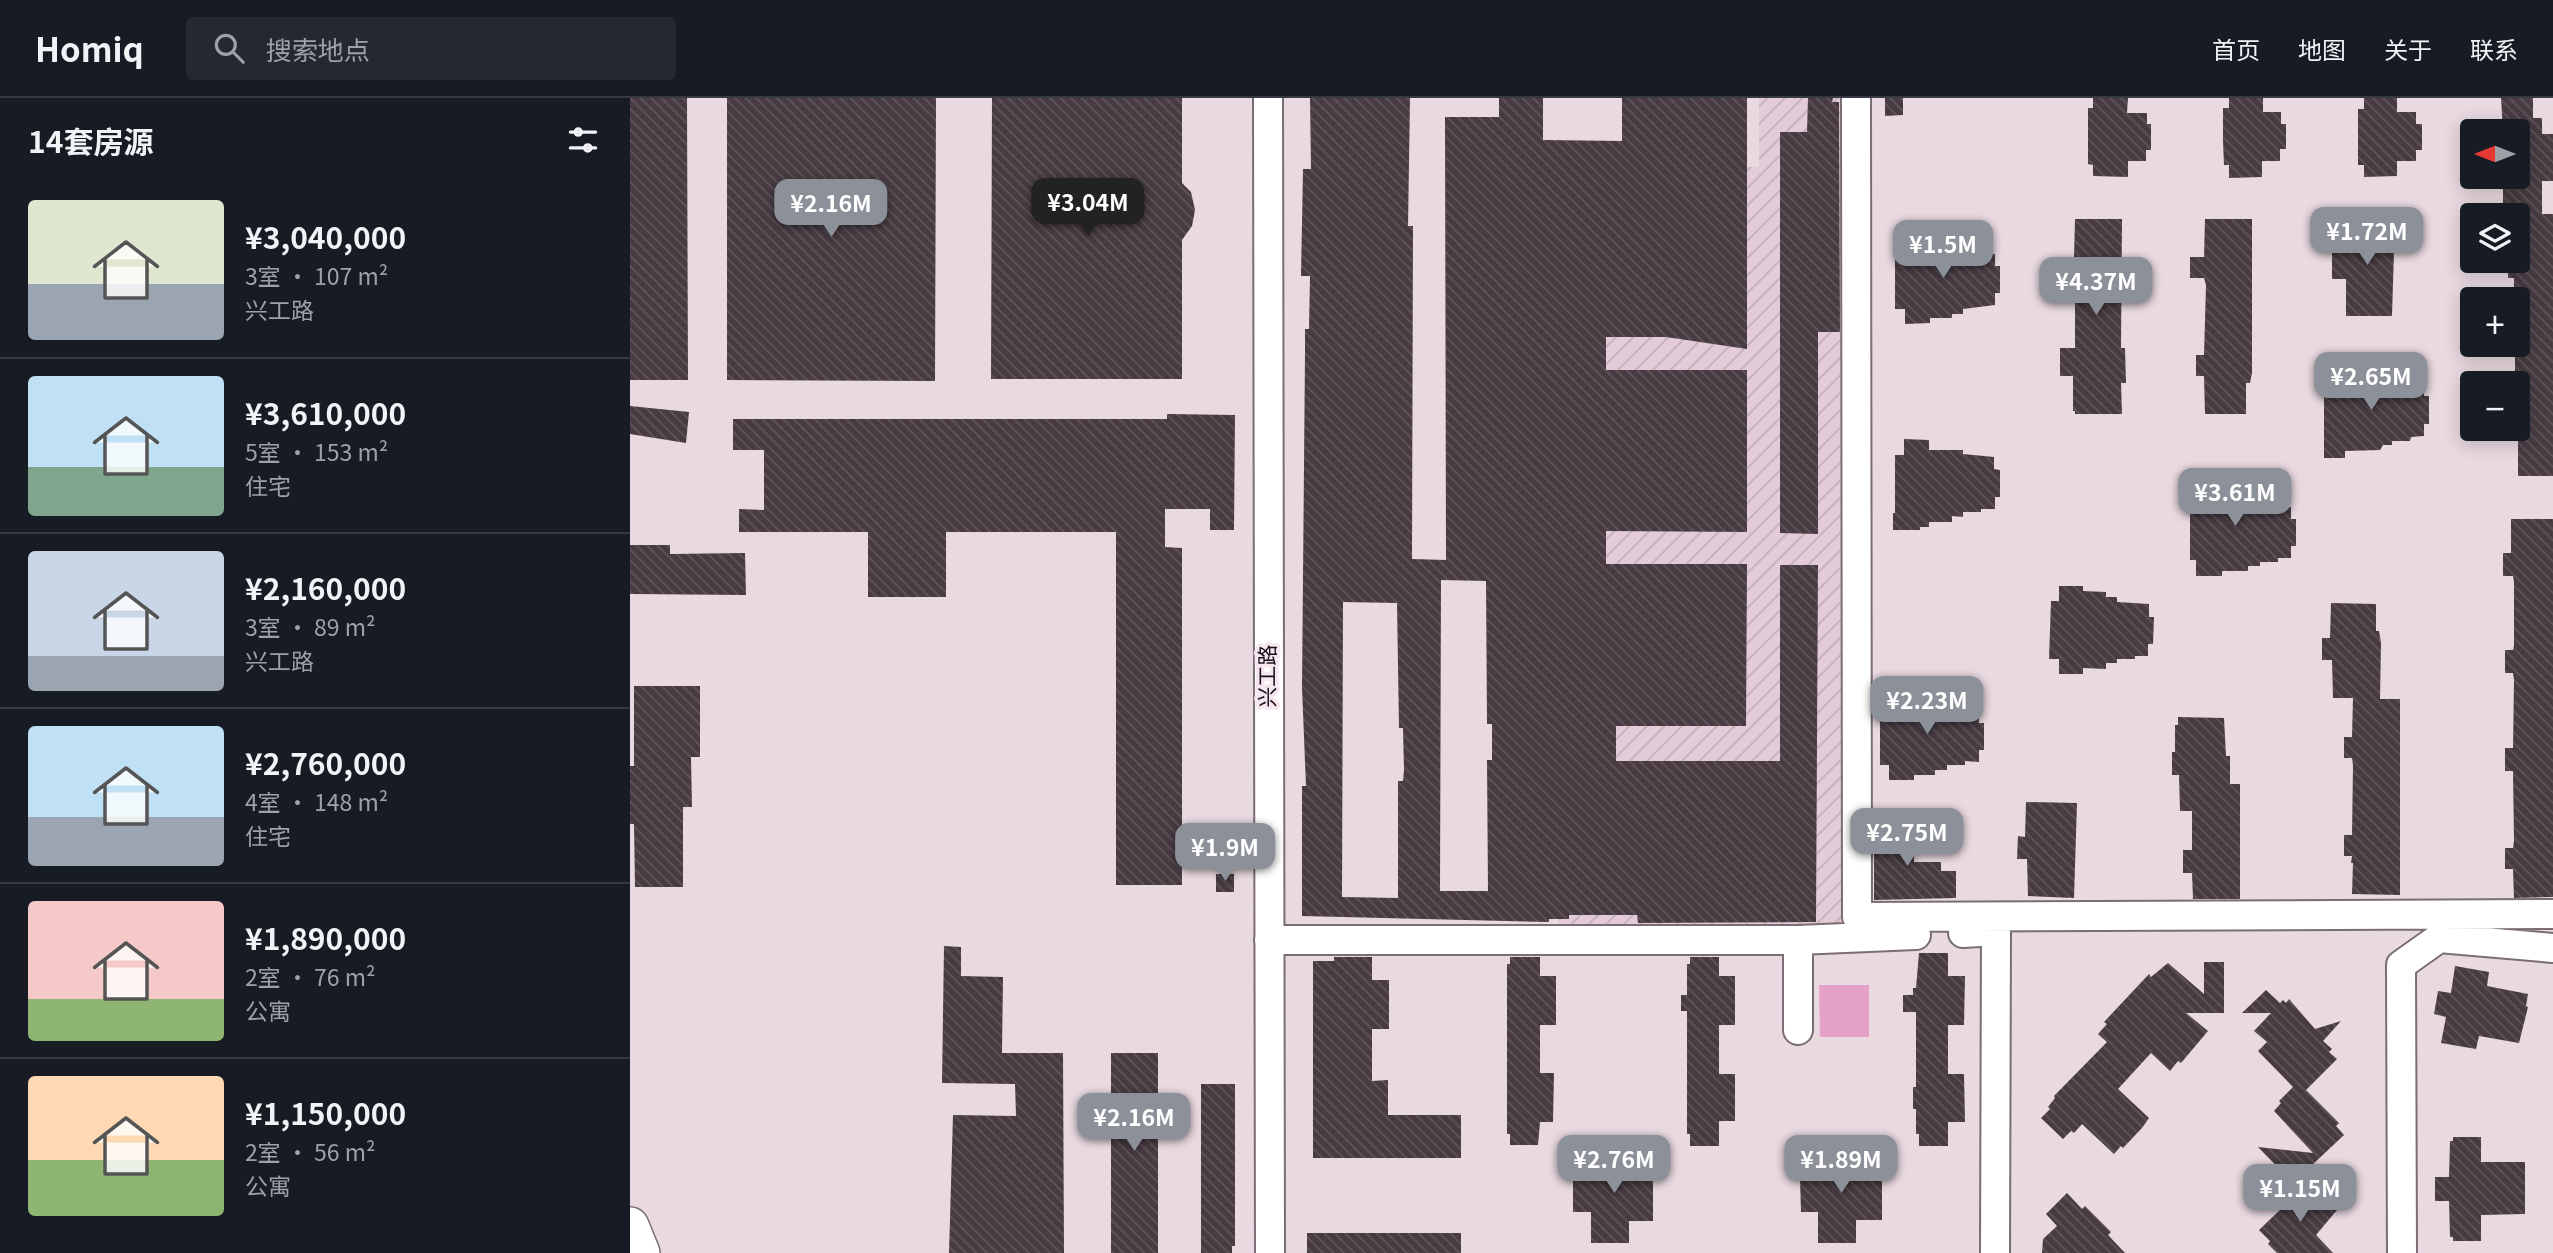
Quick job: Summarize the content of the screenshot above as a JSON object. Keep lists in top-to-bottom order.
{
  "streets": {
    "street": ["兴工路"]
  },
  "north": "left",
  "page": {
    "header": "Homiq",
    "search": "搜索地点",
    "nav": [
      "首页",
      "地图",
      "关于",
      "联系"
    ],
    "heading": "14套房源",
    "map_buttons": ["+", "−"],
    "price": [
      "¥3.04M",
      "¥2.16M",
      "¥1.72M",
      "¥1.5M",
      "¥4.37M",
      "¥2.65M",
      "¥3.61M",
      "¥2.23M",
      "¥2.75M",
      "¥1.9M",
      "¥2.16M",
      "¥2.76M",
      "¥1.89M",
      "¥1.15M"
    ],
    "list": [
      {
        "name": "¥3,040,000",
        "note": "3室 · 107 m² · 兴工路"
      },
      {
        "name": "¥3,610,000",
        "note": "5室 · 153 m² · 住宅"
      },
      {
        "name": "¥2,160,000",
        "note": "3室 · 89 m² · 兴工路"
      },
      {
        "name": "¥2,760,000",
        "note": "4室 · 148 m² · 住宅"
      },
      {
        "name": "¥1,890,000",
        "note": "2室 · 76 m² · 公寓"
      },
      {
        "name": "¥1,150,000",
        "note": "2室 · 56 m² · 公寓"
      }
    ]
  }
}
